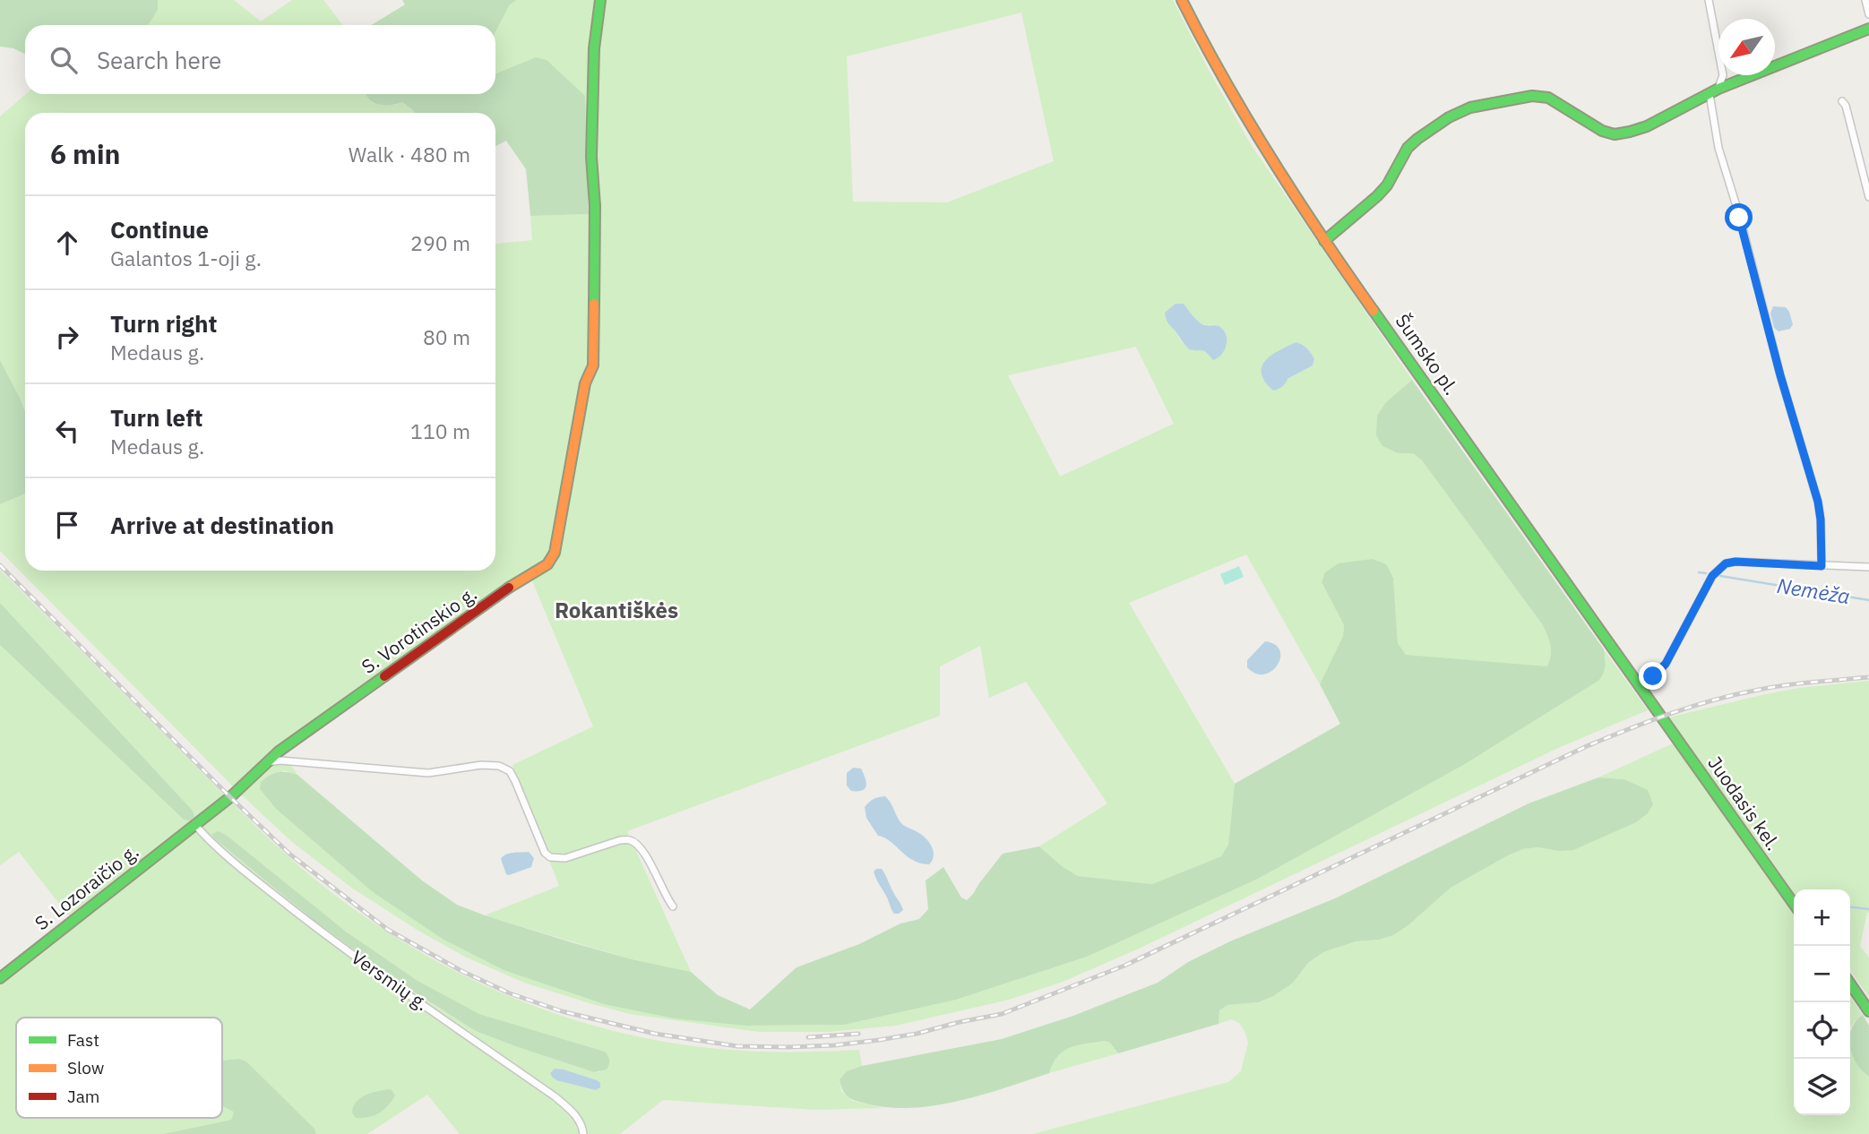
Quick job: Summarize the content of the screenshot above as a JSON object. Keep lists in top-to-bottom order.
{
  "streets": {
    "street": [
      "Šumsko pl.",
      "S. Vorotinskio g.",
      "Juodasis kel.",
      "S. Lozoraičio g.",
      "Versmių g."
    ]
  },
  "crossings": [
    ["Šumsko pl.", "Juodasis kel."],
    ["S. Vorotinskio g.", "S. Lozoraičio g."],
    ["S. Vorotinskio g.", "Versmių g."],
    ["S. Lozoraičio g.", "Versmių g."]
  ],
  "districts": ["Rokantiškės"],
  "water": ["Nemėža"],
  "legend": ["Fast", "Slow", "Jam"],
  "north": "bottom left",
  "page": {
    "search": "Search here",
    "heading": ["6 min", "Walk · 480 m"],
    "list": [
      ["Continue", "Galantos 1-oji g.", "290 m"],
      ["Turn right", "Medaus g.", "80 m"],
      ["Turn left", "Medaus g.", "110 m"],
      "Arrive at destination"
    ],
    "map_buttons": ["+", "−"]
  }
}
